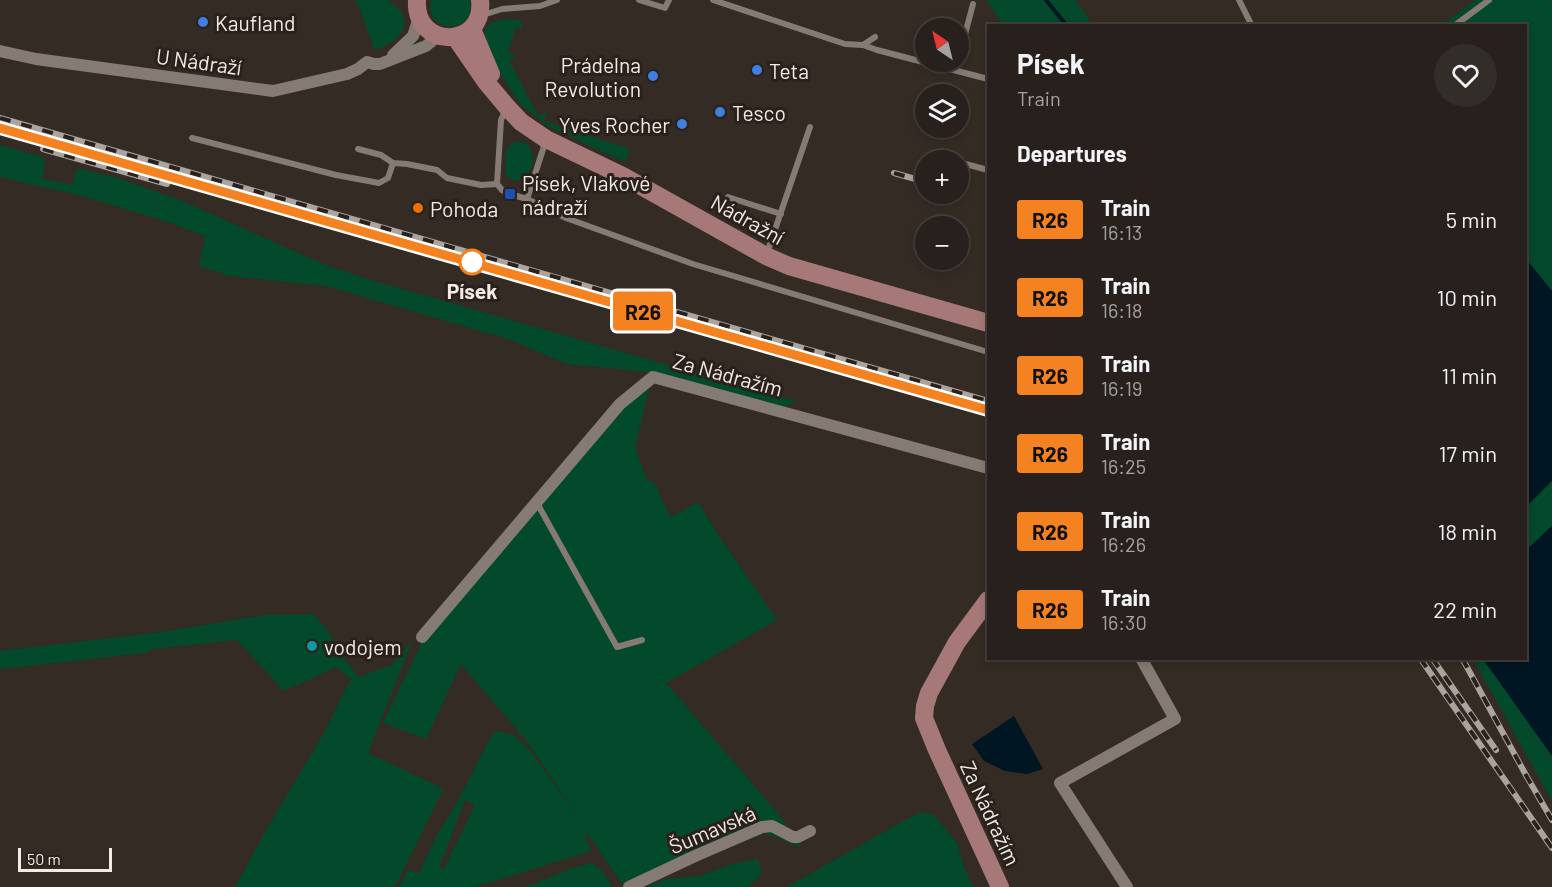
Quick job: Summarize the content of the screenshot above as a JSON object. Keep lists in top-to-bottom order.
{
  "streets": {
    "main road": ["Nádražní", "Za Nádražím"],
    "street": ["U Nádraží", "Šumavská"]
  },
  "crossings": [
    ["U Nádraží", "Nádražní"]
  ],
  "places": {
    "other": [
      "Kaufland",
      "Teta",
      "Prádelna Revolution",
      "Tesco",
      "Yves Rocher",
      "Pohoda",
      "Písek",
      "vodojem"
    ],
    "transit": ["Písek, Vlakové nádraží"]
  },
  "scale_bar": "50 m",
  "north": "top left",
  "page": {
    "on_map": "R26",
    "map_buttons": ["+", "−"],
    "heading": [
      ["Písek", "Train"],
      "Departures"
    ],
    "list": [
      {
        "mark": "R26",
        "name": "Train",
        "note": "16:13",
        "value": "5 min"
      },
      {
        "mark": "R26",
        "name": "Train",
        "note": "16:18",
        "value": "10 min"
      },
      {
        "mark": "R26",
        "name": "Train",
        "note": "16:19",
        "value": "11 min"
      },
      {
        "mark": "R26",
        "name": "Train",
        "note": "16:25",
        "value": "17 min"
      },
      {
        "mark": "R26",
        "name": "Train",
        "note": "16:26",
        "value": "18 min"
      },
      {
        "mark": "R26",
        "name": "Train",
        "note": "16:30",
        "value": "22 min"
      }
    ],
    "scale": "50 m"
  }
}
